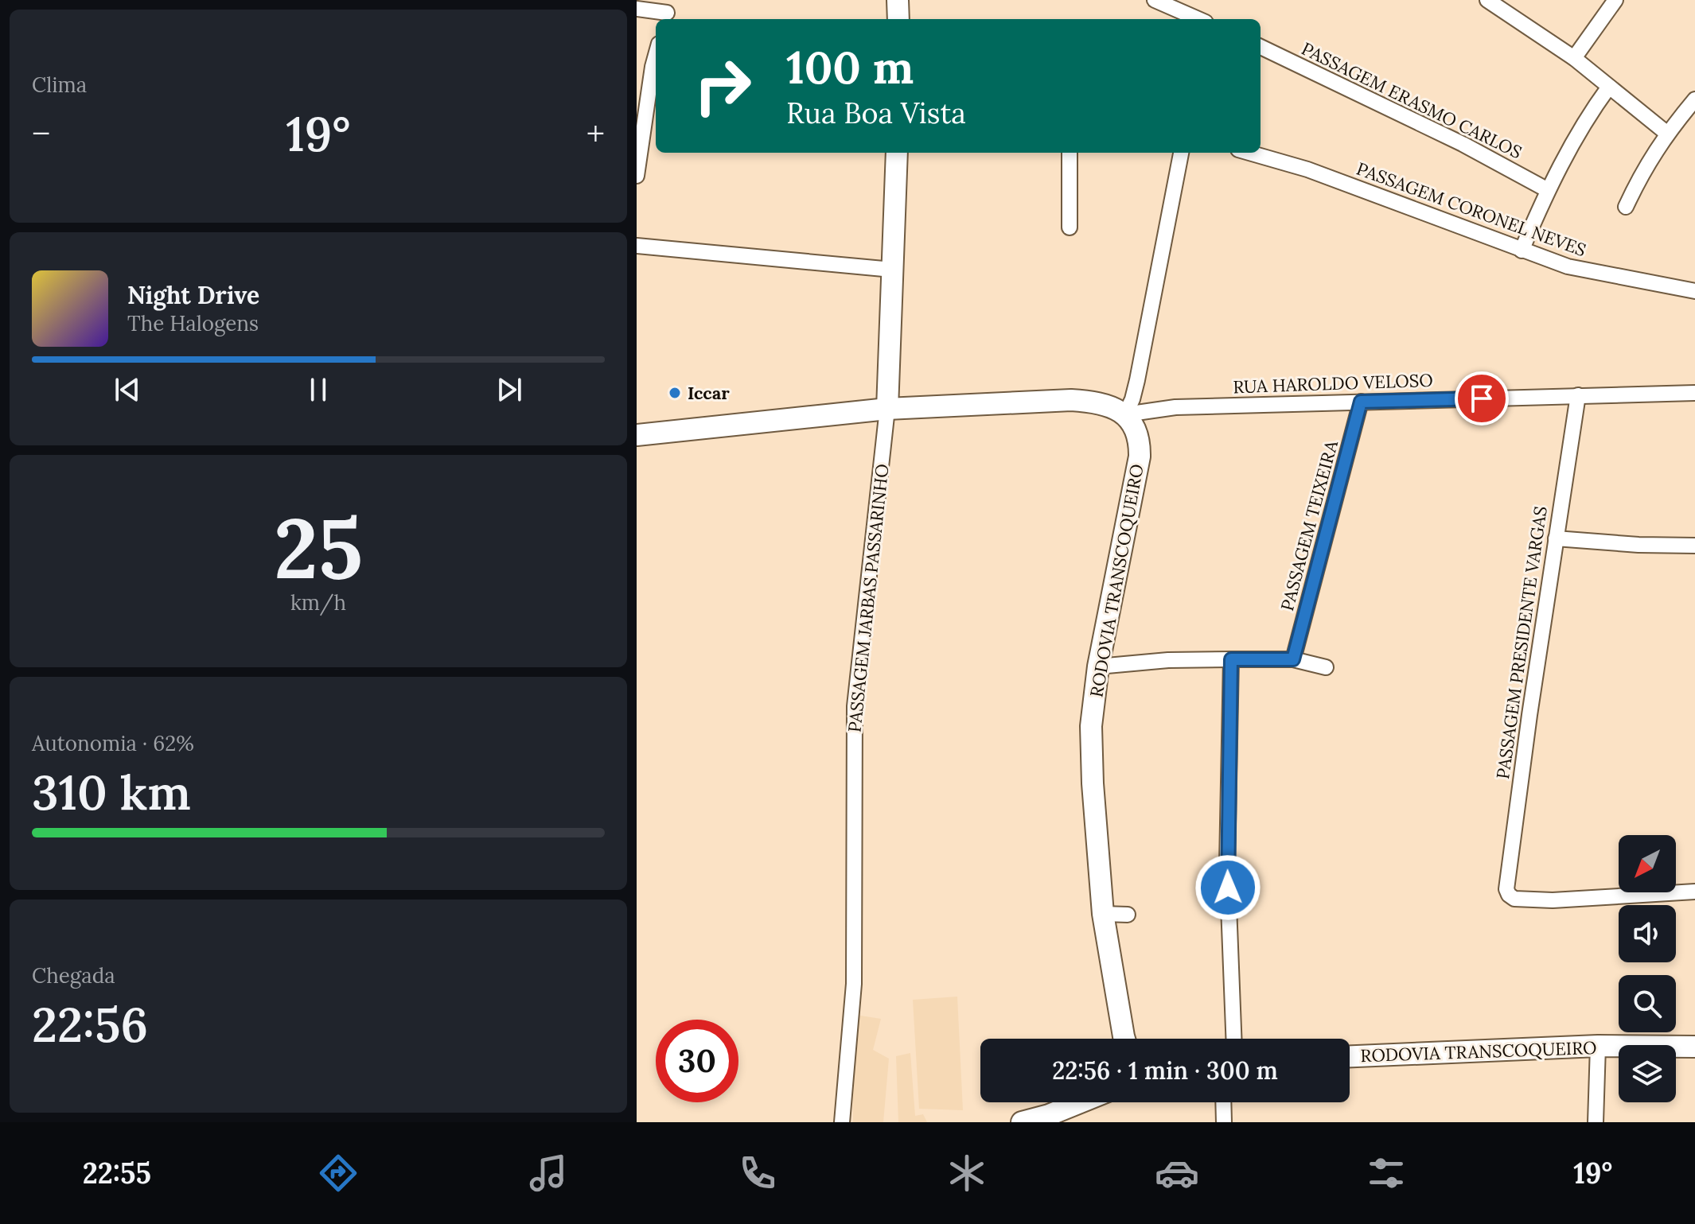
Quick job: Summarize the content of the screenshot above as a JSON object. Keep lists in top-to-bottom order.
{
  "streets": {
    "main road": ["RODOVIA TRANSCOQUEIRO", "PASSAGEM JARBAS PASSARINHO"],
    "street": [
      "PASSAGEM ERASMO CARLOS",
      "PASSAGEM CORONEL NEVES",
      "RUA HAROLDO VELOSO",
      "PASSAGEM TEIXEIRA",
      "PASSAGEM PRESIDENTE VARGAS"
    ]
  },
  "crossings": [
    ["RUA HAROLDO VELOSO", "PASSAGEM TEIXEIRA"],
    ["RUA HAROLDO VELOSO", "RODOVIA TRANSCOQUEIRO"],
    ["RUA HAROLDO VELOSO", "PASSAGEM PRESIDENTE VARGAS"]
  ],
  "places": ["Iccar"],
  "north": "bottom left",
  "page": {
    "tile": [
      "Clima",
      ["25", "km/h"],
      ["Autonomia · 62%", "310 km"],
      ["Chegada", "22:56"]
    ],
    "turn": ["100 m", "Rua Boa Vista"],
    "heat": ["−", "19°", "+"],
    "song": ["Night Drive", "The Halogens"],
    "limit": "30",
    "trip": "22:56 · 1 min · 300 m",
    "tabs": ["22:55", "19°"]
  }
}
